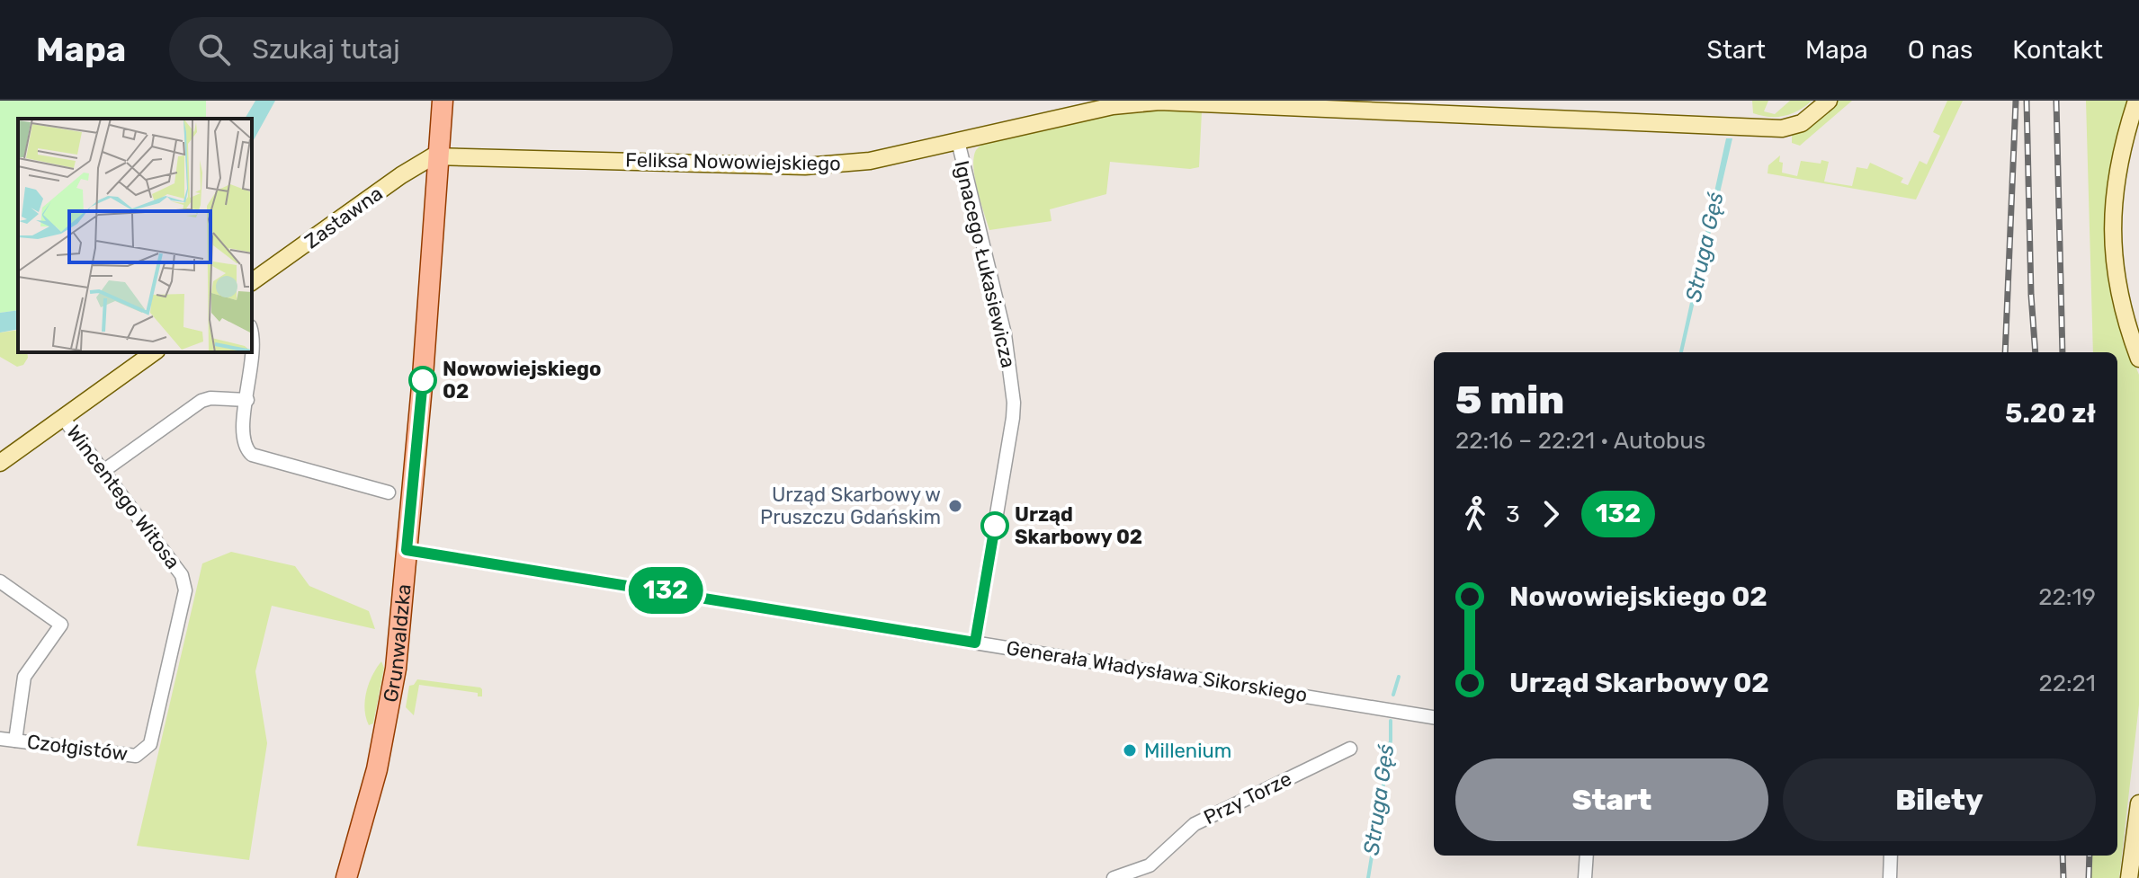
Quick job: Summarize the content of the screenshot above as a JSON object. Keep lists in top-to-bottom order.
{
  "streets": {
    "main road": ["Grunwaldzka"],
    "street": [
      "Feliksa Nowowiejskiego",
      "Zastawna",
      "Ignacego Łukasiewicza",
      "Wincentego Witosa",
      "Generała Władysława Sikorskiego",
      "Czołgistów",
      "Przy Torze"
    ]
  },
  "crossings": [
    ["Feliksa Nowowiejskiego", "Zastawna"],
    ["Feliksa Nowowiejskiego", "Ignacego Łukasiewicza"],
    ["Feliksa Nowowiejskiego", "Grunwaldzka"],
    ["Zastawna", "Grunwaldzka"],
    ["Ignacego Łukasiewicza", "Generała Władysława Sikorskiego"],
    ["Wincentego Witosa", "Czołgistów"],
    ["Grunwaldzka", "Generała Władysława Sikorskiego"]
  ],
  "water": ["Struga Gęś"],
  "places": [
    "Nowowiejskiego 02",
    "Urząd Skarbowy w Pruszczu Gdańskim",
    "Urząd Skarbowy 02",
    "Millenium"
  ],
  "lines": ["bus line 132"],
  "page": {
    "header": "Mapa",
    "search": "Szukaj tutaj",
    "nav": [
      "Start",
      "Mapa",
      "O nas",
      "Kontakt"
    ],
    "on_map": "132",
    "heading": ["5 min", "22:16 – 22:21 · Autobus", "5.20 zł"],
    "legs": ["3", "132"],
    "list": [
      {
        "name": "Nowowiejskiego 02",
        "value": "22:19"
      },
      {
        "name": "Urząd Skarbowy 02",
        "value": "22:21"
      }
    ],
    "buttons": ["Start", "Bilety"]
  }
}
